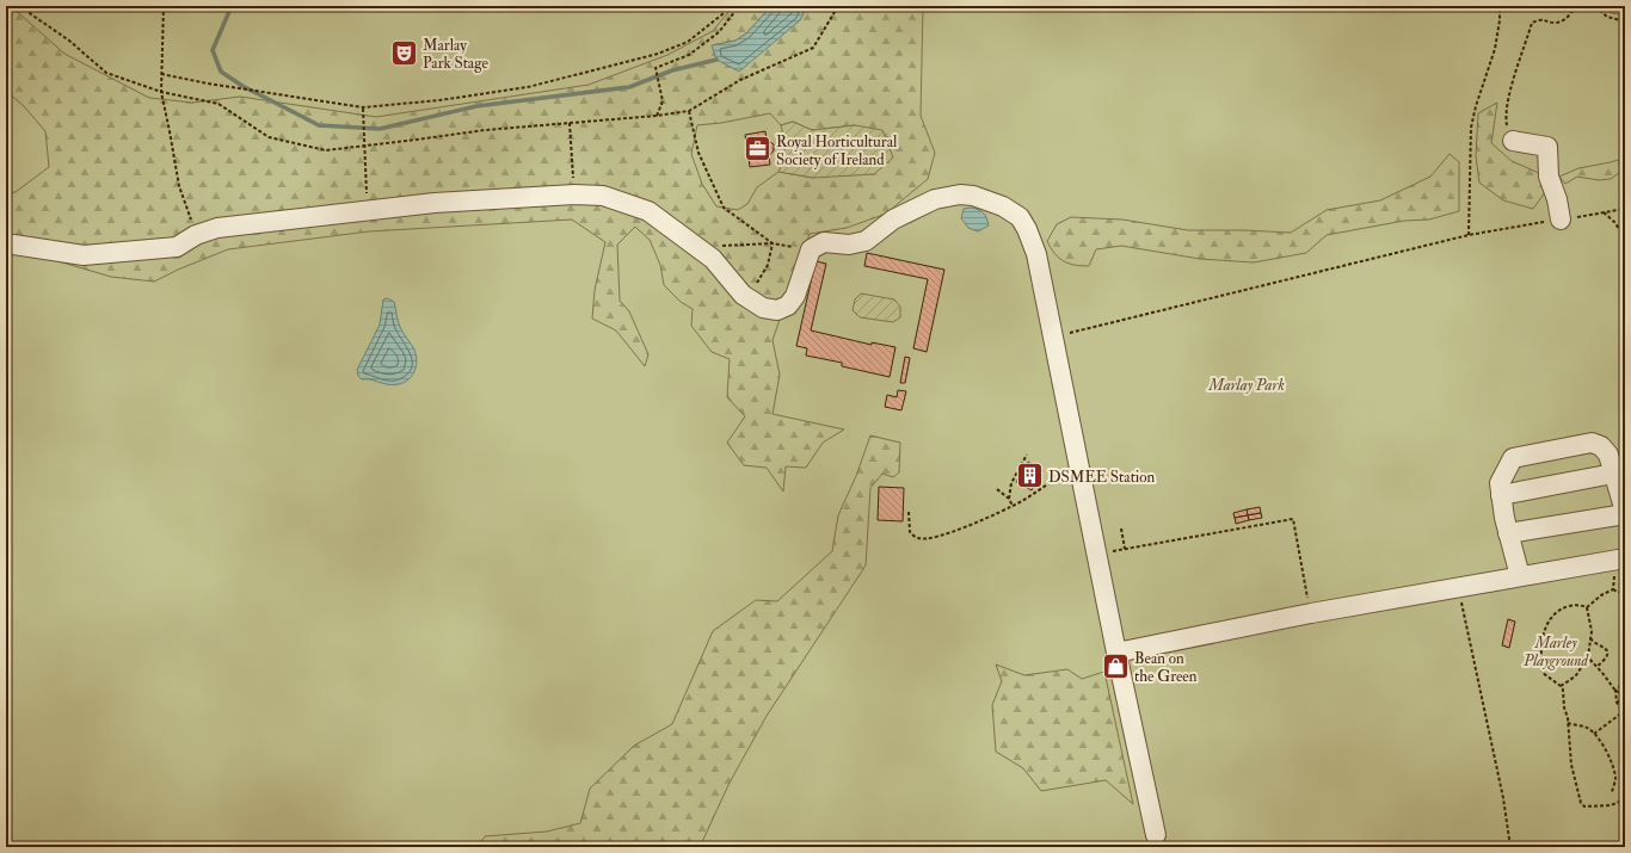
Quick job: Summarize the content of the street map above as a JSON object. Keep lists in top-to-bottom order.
{
  "parks": ["Marlay Park", "Marley Playground"],
  "places": {
    "theatre": ["Marlay Park Stage"],
    "office": ["Royal Horticultural Society of Ireland"],
    "building": ["DSMEE Station"],
    "shop": ["Bean on the Green"]
  }
}
